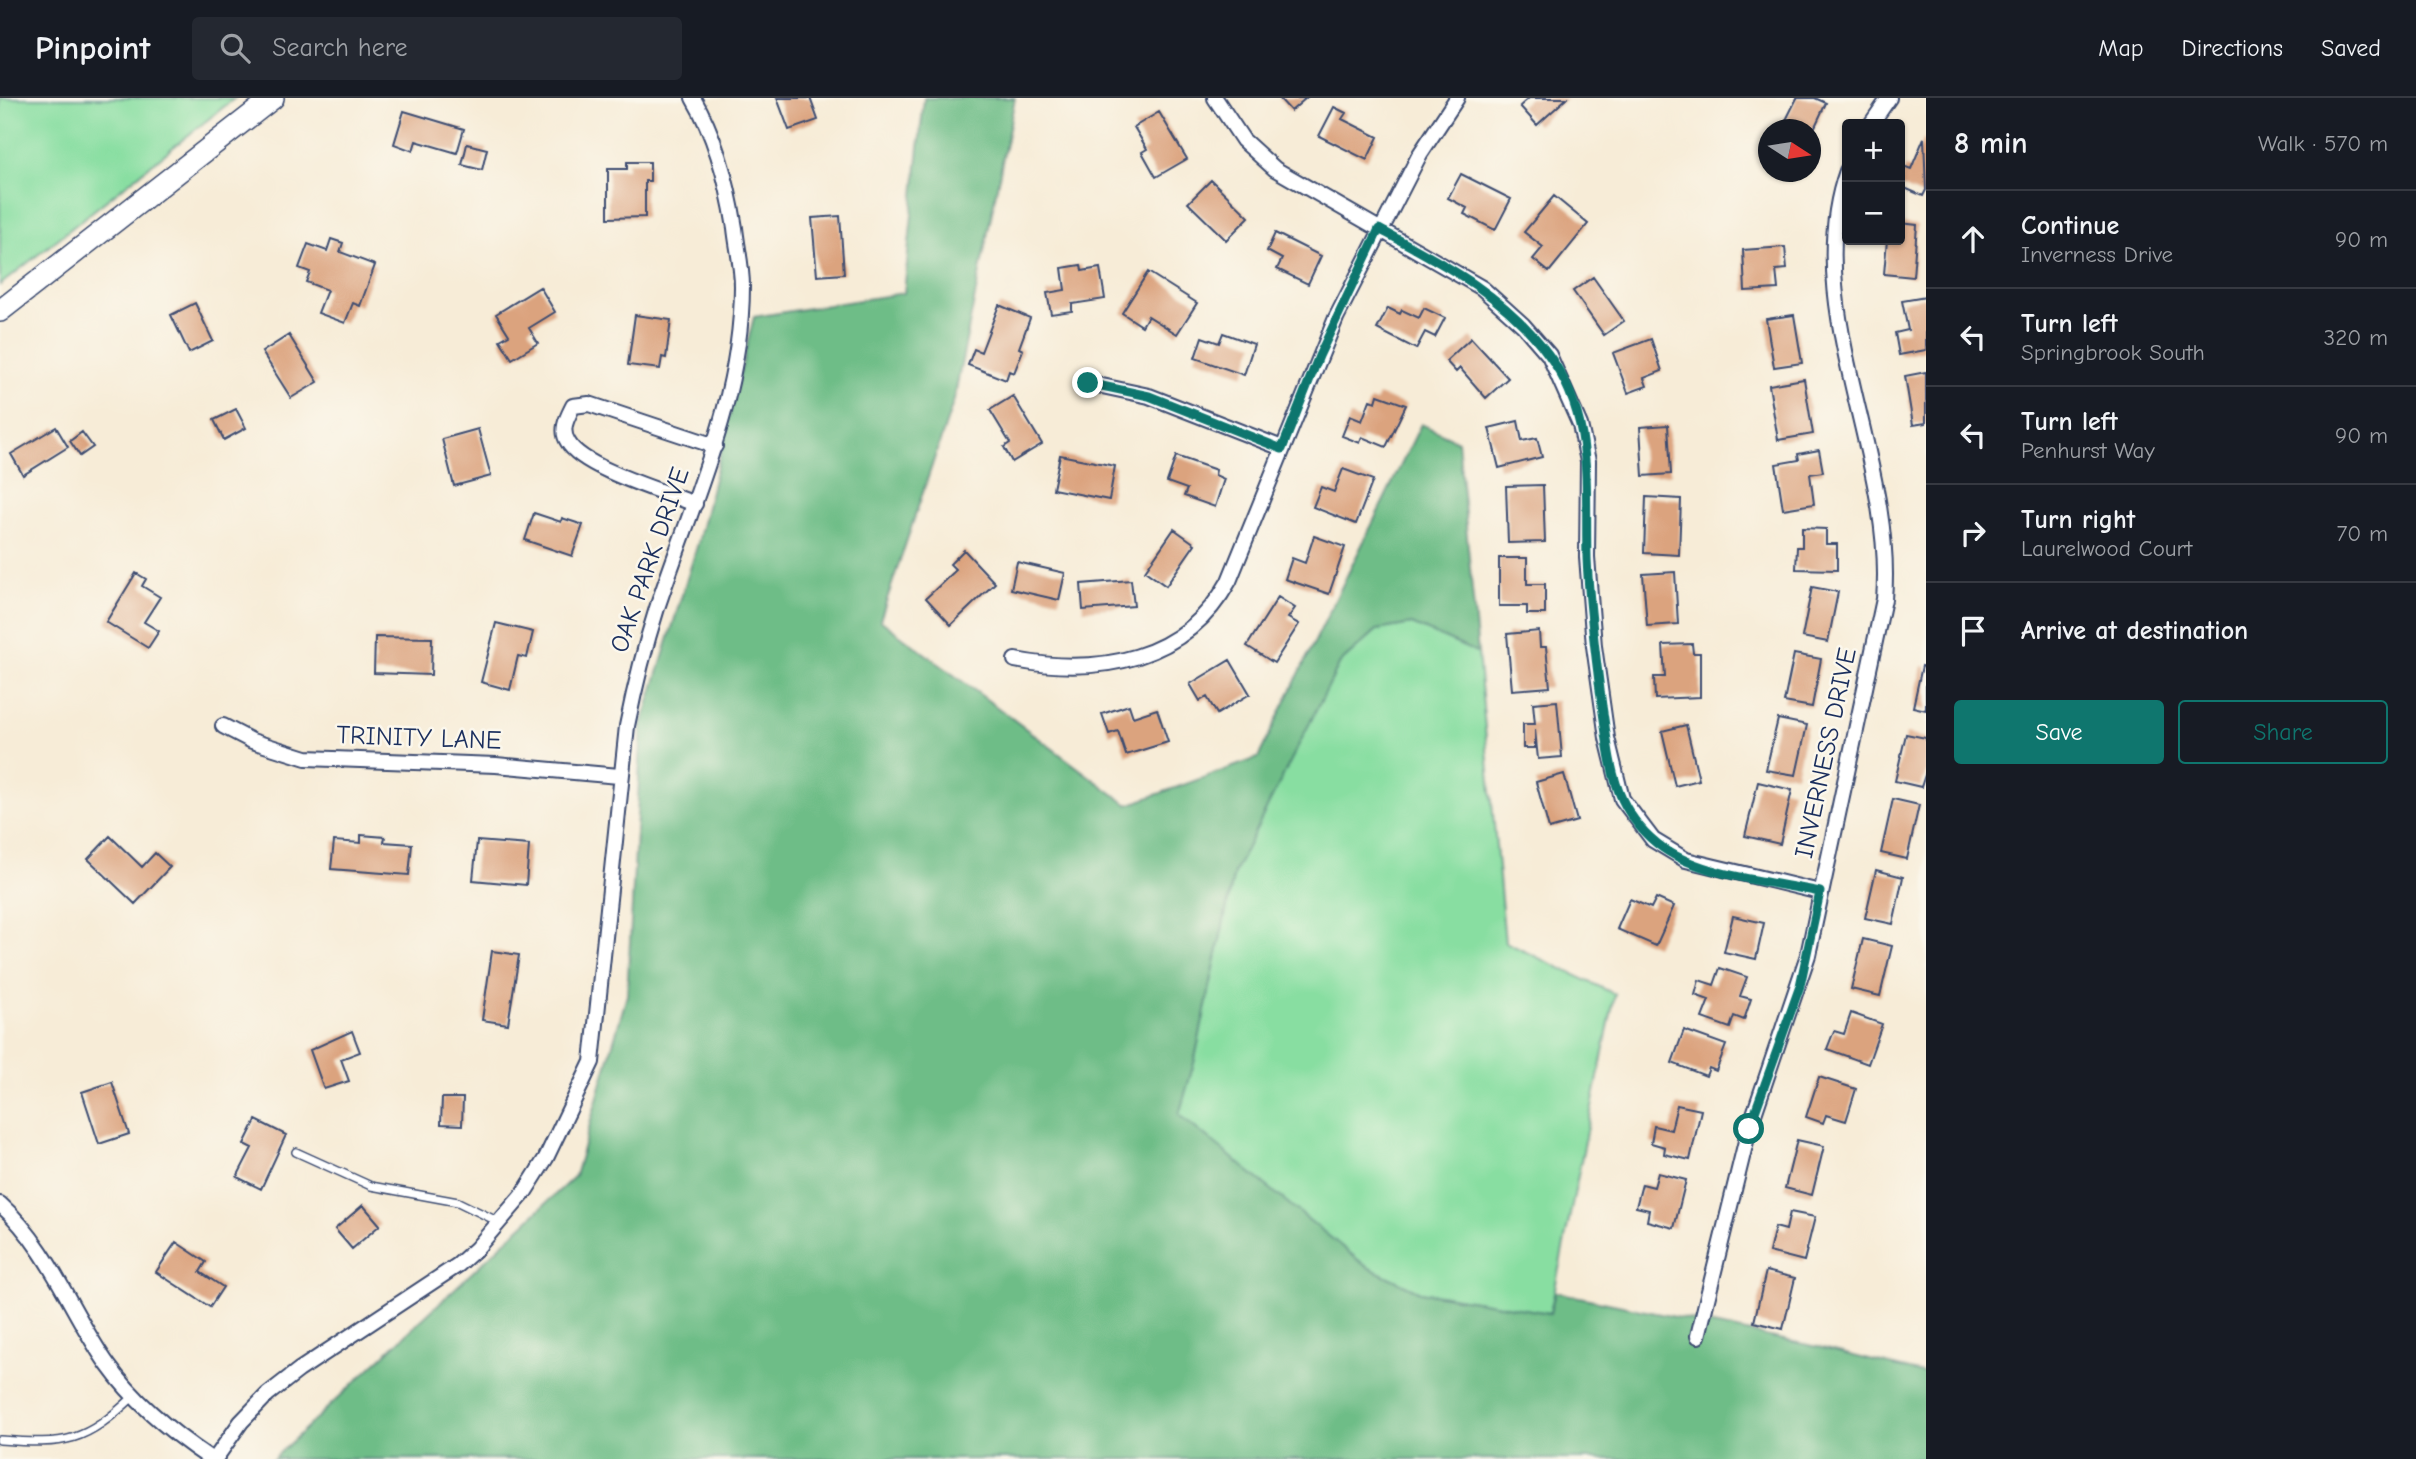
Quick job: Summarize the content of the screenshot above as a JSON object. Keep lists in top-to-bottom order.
{
  "streets": {
    "street": ["OAK PARK DRIVE", "TRINITY LANE", "INVERNESS DRIVE"]
  },
  "crossings": [
    ["OAK PARK DRIVE", "TRINITY LANE"]
  ],
  "north": "right",
  "page": {
    "header": "Pinpoint",
    "search": "Search here",
    "nav": ["Map", "Directions", "Saved"],
    "heading": ["8 min", "Walk · 570 m"],
    "map_buttons": ["+", "−"],
    "list": [
      ["Continue", "Inverness Drive", "90 m"],
      ["Turn left", "Springbrook South", "320 m"],
      ["Turn left", "Penhurst Way", "90 m"],
      ["Turn right", "Laurelwood Court", "70 m"],
      "Arrive at destination"
    ],
    "buttons": ["Save", "Share"]
  }
}
